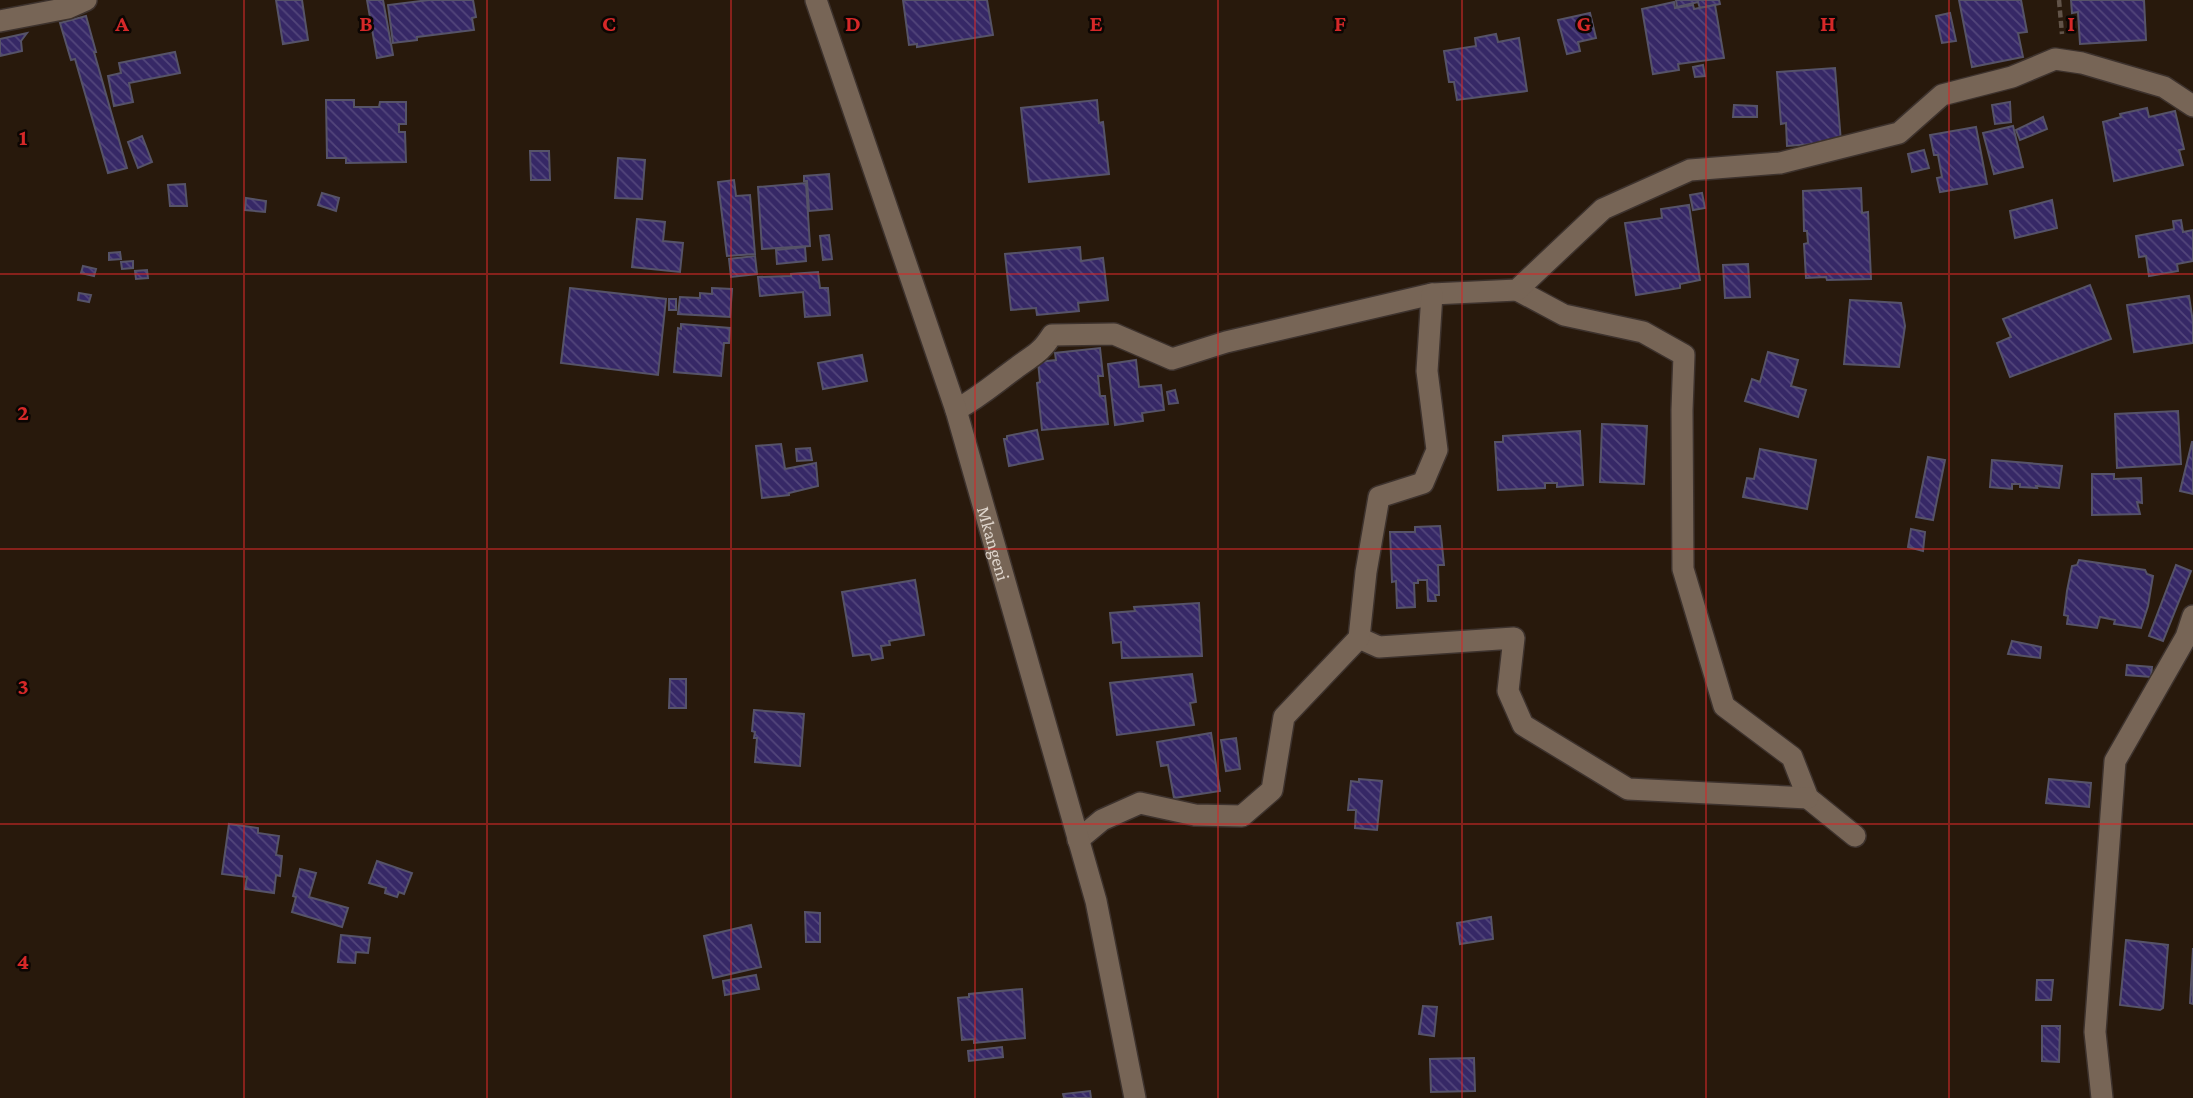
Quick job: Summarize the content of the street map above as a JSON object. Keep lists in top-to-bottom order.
{
  "streets": {
    "street": ["Mkangeni"]
  },
  "grid": {
    "columns": [
      "A",
      "B",
      "C",
      "D",
      "E",
      "F",
      "G",
      "H",
      "I"
    ],
    "rows": [
      "1",
      "2",
      "3",
      "4"
    ]
  }
}
